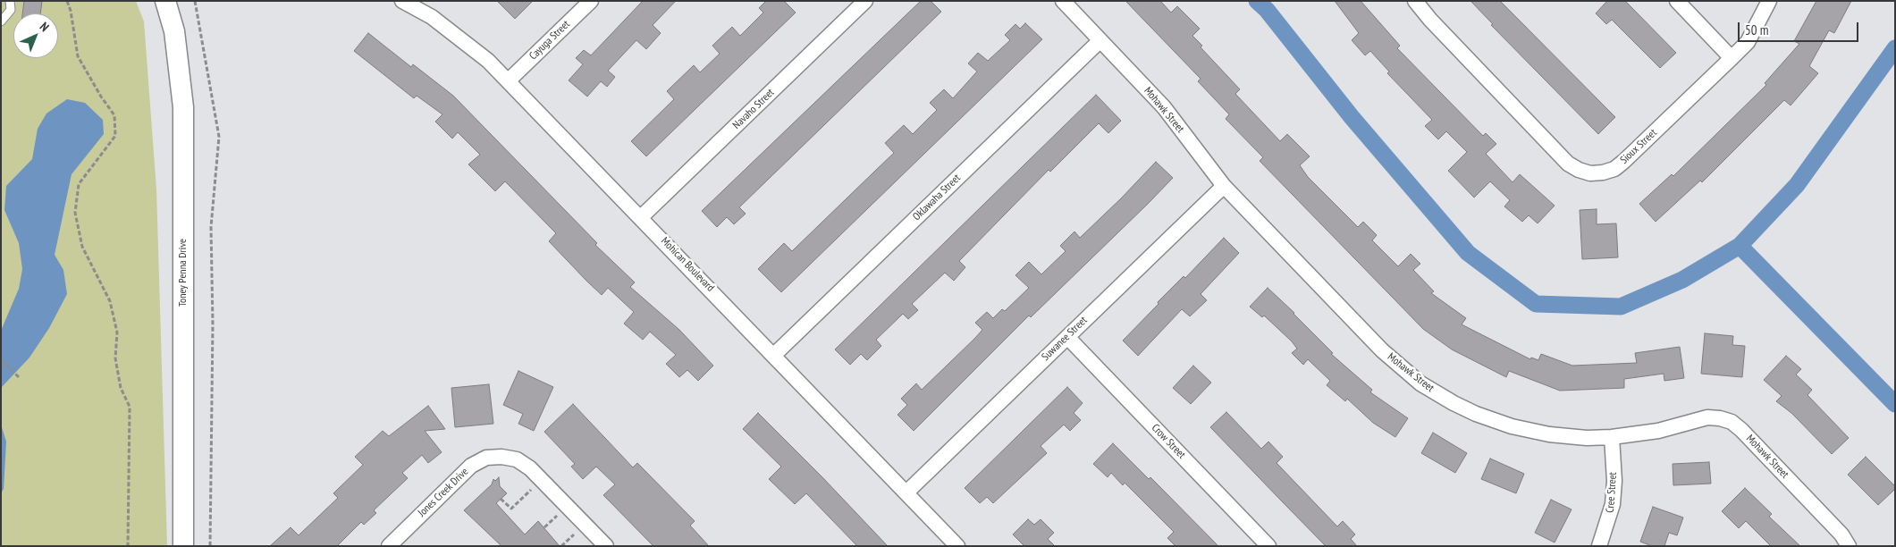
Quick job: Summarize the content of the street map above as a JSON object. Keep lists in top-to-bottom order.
{
  "streets": {
    "street": [
      "Cayuga Street",
      "Navaho Street",
      "Mohawk Street",
      "Sioux Street",
      "Oklawaha Street",
      "Mohican Boulevard",
      "Toney Penna Drive",
      "Suwanee Street",
      "Crow Street",
      "Jones Creek Drive",
      "Cree Street"
    ]
  },
  "crossings": [
    ["Cayuga Street", "Mohican Boulevard"],
    ["Navaho Street", "Mohican Boulevard"],
    ["Mohawk Street", "Oklawaha Street"],
    ["Mohawk Street", "Suwanee Street"],
    ["Mohawk Street", "Cree Street"],
    ["Oklawaha Street", "Mohican Boulevard"],
    ["Mohican Boulevard", "Suwanee Street"],
    ["Suwanee Street", "Crow Street"]
  ],
  "scale_bar": "50 m",
  "north": "top right"
}
